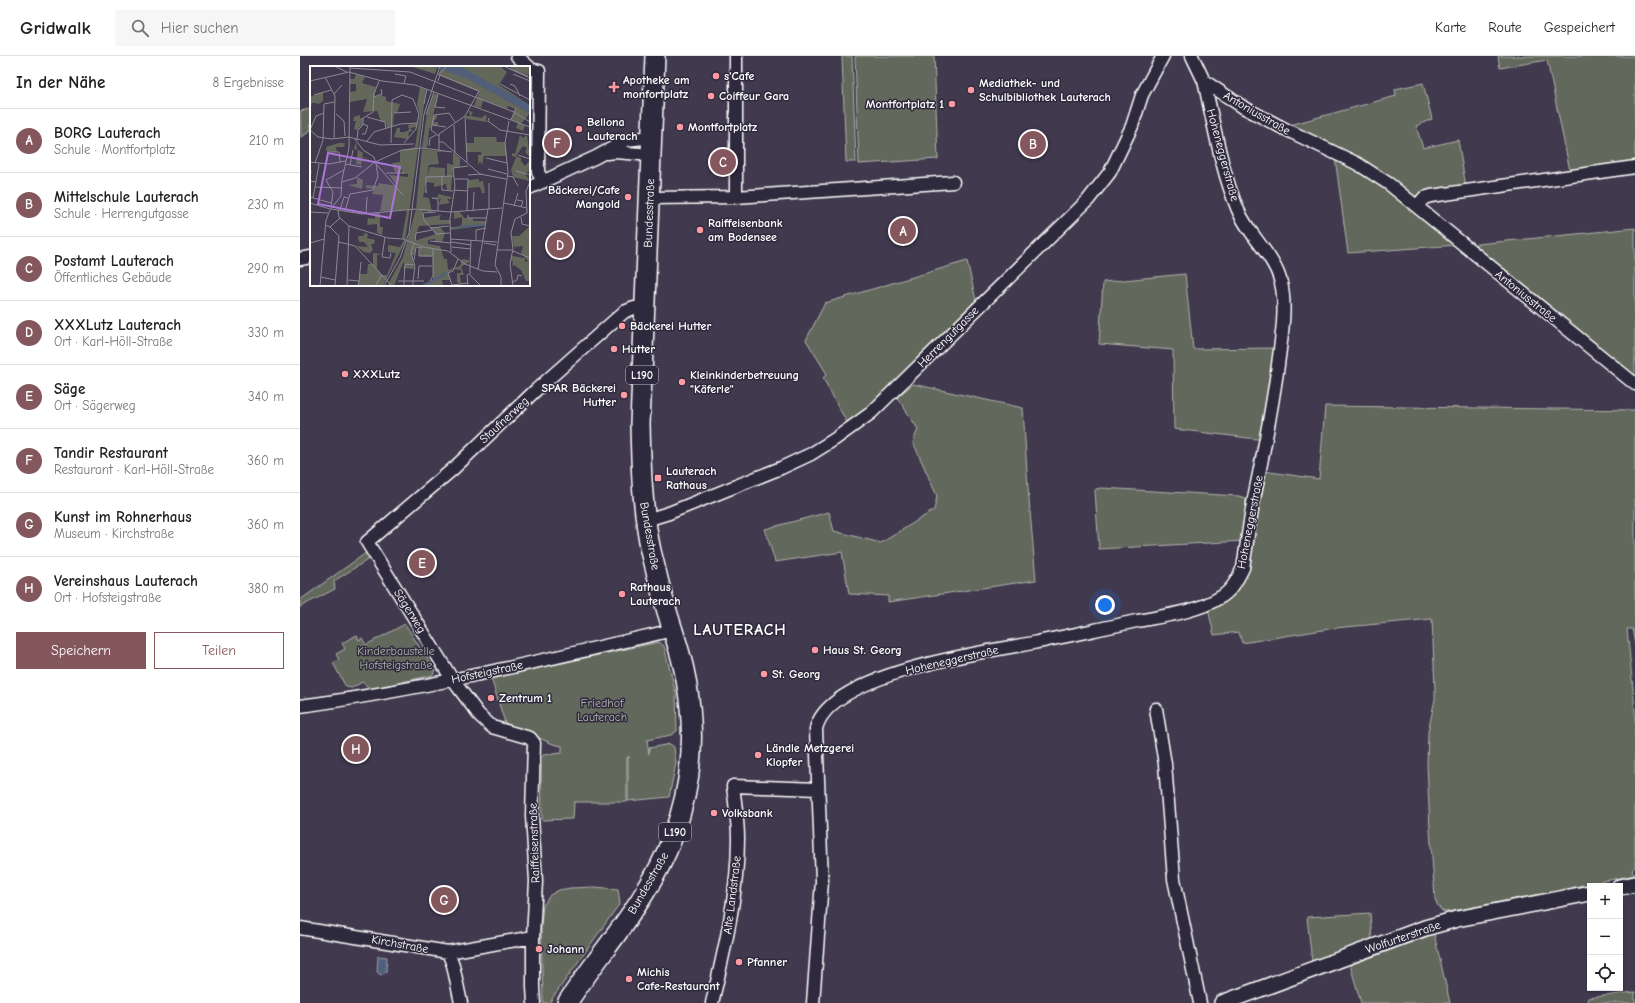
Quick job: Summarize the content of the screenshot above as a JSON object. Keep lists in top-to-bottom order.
{
  "streets": {
    "main road": ["Bundesstraße", "L190"],
    "street": [
      "Antoniusstraße",
      "Hoheneggerstraße",
      "Herrengutgasse",
      "Staufnerweg",
      "Sägerweg",
      "Hofsteigstraße",
      "Raiffeisenstraße",
      "Alte Landstraße",
      "Wolfurterstraße",
      "Kirchstraße"
    ]
  },
  "crossings": [
    ["Antoniusstraße", "Hoheneggerstraße"],
    ["Hoheneggerstraße", "Alte Landstraße"],
    ["Bundesstraße", "Herrengutgasse"],
    ["Bundesstraße", "Staufnerweg"],
    ["Bundesstraße", "Hofsteigstraße"],
    ["Staufnerweg", "Sägerweg"],
    ["Sägerweg", "Hofsteigstraße"],
    ["Sägerweg", "Raiffeisenstraße"]
  ],
  "districts": ["LAUTERACH"],
  "parks": ["Kinderbaustelle Hofsteigstraße", "Friedhof Lauterach"],
  "places": {
    "other": [
      "s'Cafe",
      "Mediathek- und Schulbibliothek Lauterach",
      "Coiffeur Gara",
      "Montfortplatz 1",
      "Montfortplatz",
      "Bellona Lauterach",
      "Bäckerei/Cafe Mangold",
      "Raiffeisenbank am Bodensee",
      "Bäckerei Hutter",
      "Hutter",
      "XXXLutz",
      "Kleinkinderbetreuung \"Käferle\"",
      "SPAR Bäckerei Hutter",
      "Rathaus Lauterach",
      "Haus St. Georg",
      "St. Georg",
      "Zentrum 1",
      "Ländle Metzgerei Klopfer",
      "Volksbank",
      "Johann",
      "Pfanner",
      "Michis Cafe-Restaurant"
    ],
    "health": ["Apotheke am monfortplatz"],
    "transit": ["Lauterach Rathaus"]
  },
  "page": {
    "header": "Gridwalk",
    "search": "Hier suchen",
    "nav": ["Karte", "Route", "Gespeichert"],
    "heading": ["In der Nähe", "8 Ergebnisse"],
    "list": [
      {
        "mark": "A",
        "name": "BORG Lauterach",
        "note": "Schule · Montfortplatz",
        "value": "210 m"
      },
      {
        "mark": "B",
        "name": "Mittelschule Lauterach",
        "note": "Schule · Herrengutgasse",
        "value": "230 m"
      },
      {
        "mark": "C",
        "name": "Postamt Lauterach",
        "note": "Öffentliches Gebäude",
        "value": "290 m"
      },
      {
        "mark": "D",
        "name": "XXXLutz Lauterach",
        "note": "Ort · Karl-Höll-Straße",
        "value": "330 m"
      },
      {
        "mark": "E",
        "name": "Säge",
        "note": "Ort · Sägerweg",
        "value": "340 m"
      },
      {
        "mark": "F",
        "name": "Tandir Restaurant",
        "note": "Restaurant · Karl-Höll-Straße",
        "value": "360 m"
      },
      {
        "mark": "G",
        "name": "Kunst im Rohnerhaus",
        "note": "Museum · Kirchstraße",
        "value": "360 m"
      },
      {
        "mark": "H",
        "name": "Vereinshaus Lauterach",
        "note": "Ort · Hofsteigstraße",
        "value": "380 m"
      }
    ],
    "pins": [
      "F",
      "B",
      "C",
      "A",
      "D",
      "E",
      "H",
      "G"
    ],
    "buttons": ["Speichern", "Teilen"],
    "map_buttons": ["+", "−"]
  }
}
